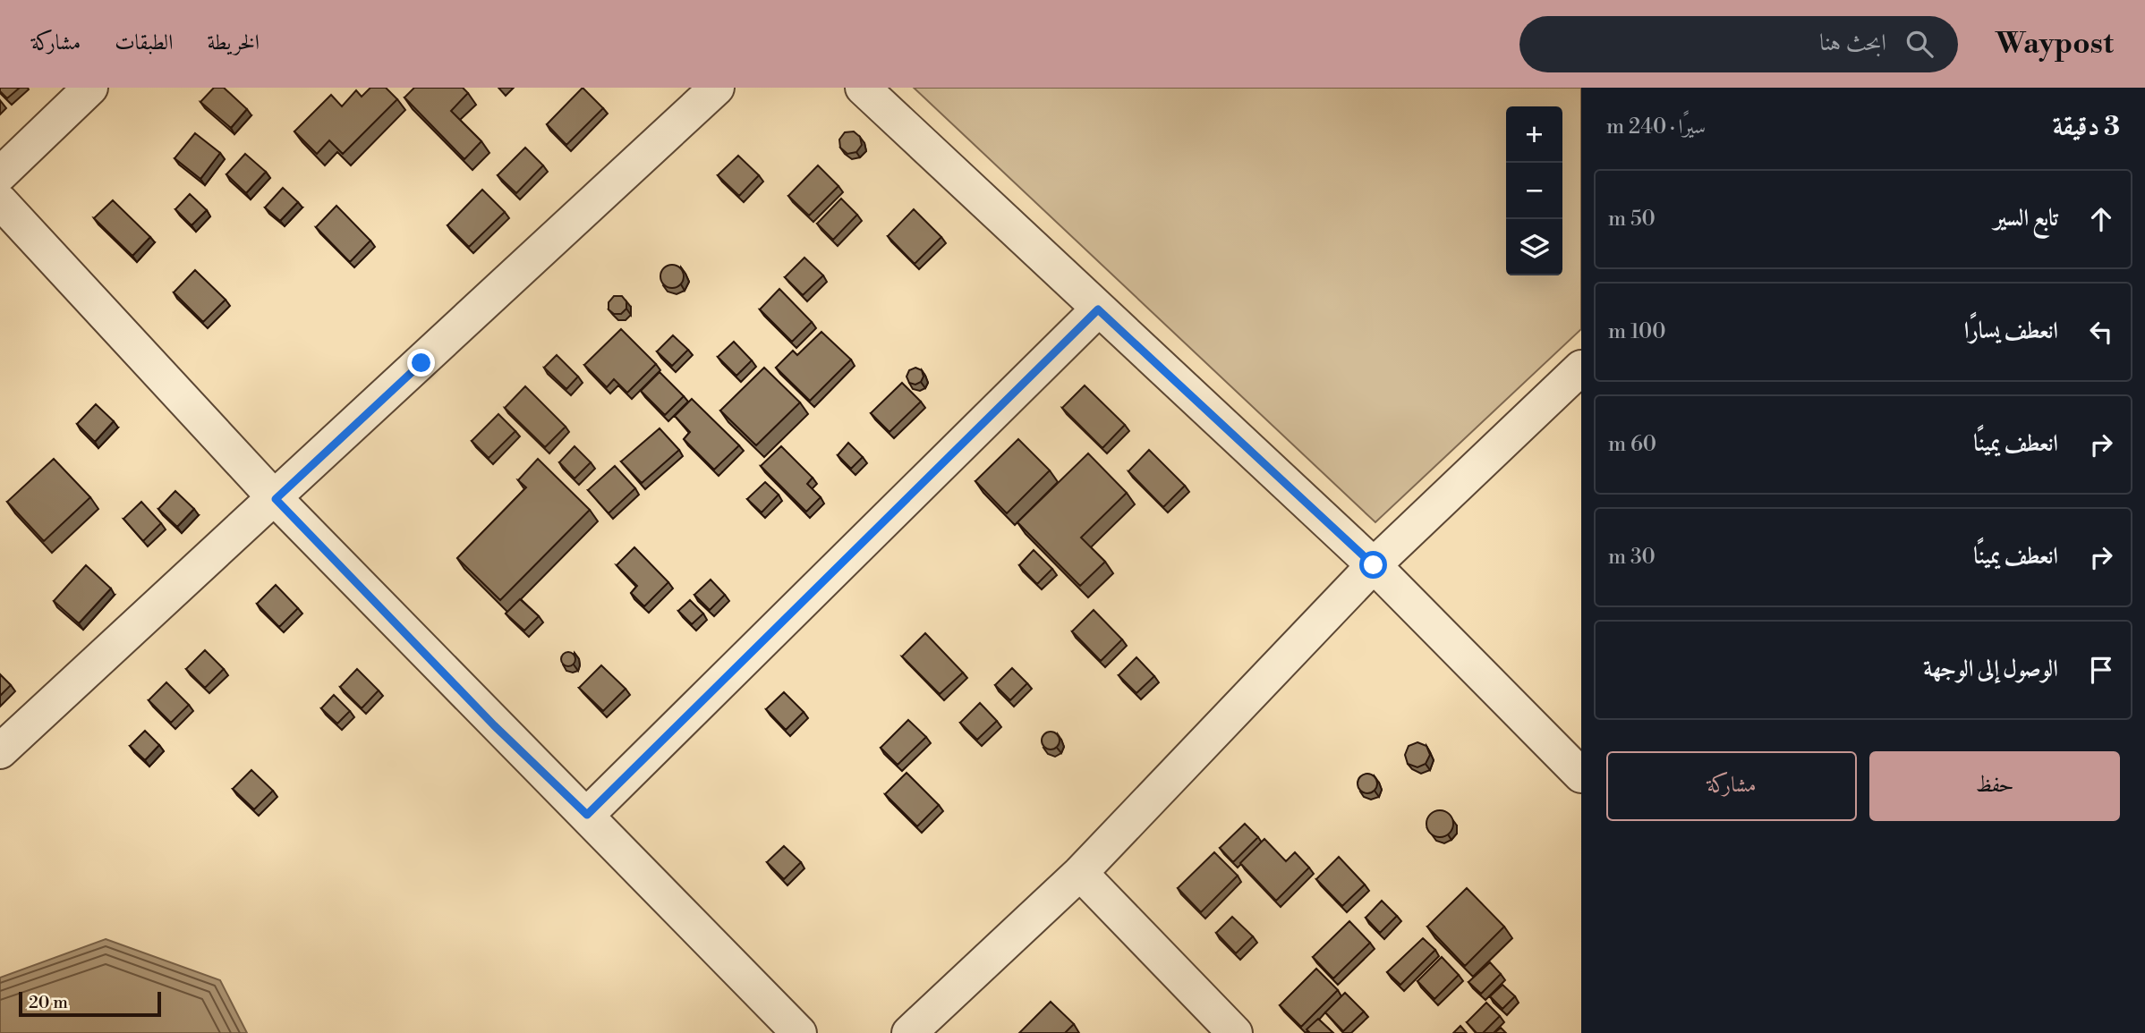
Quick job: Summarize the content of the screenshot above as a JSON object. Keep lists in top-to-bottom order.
{
  "scale_bar": "20 m",
  "page": {
    "header": "Waypost",
    "search": "ابحث هنا",
    "nav": ["الخريطة", "الطبقات", "مشاركة"],
    "heading": ["3 دقيقة", "سيرًا · 240 m"],
    "map_buttons": ["+", "−"],
    "list": [
      ["تابع السير", "50 m"],
      ["انعطف يسارًا", "100 m"],
      ["انعطف يمينًا", "60 m"],
      ["انعطف يمينًا", "30 m"],
      "الوصول إلى الوجهة"
    ],
    "buttons": ["حفظ", "مشاركة"],
    "scale": "20 m"
  }
}
